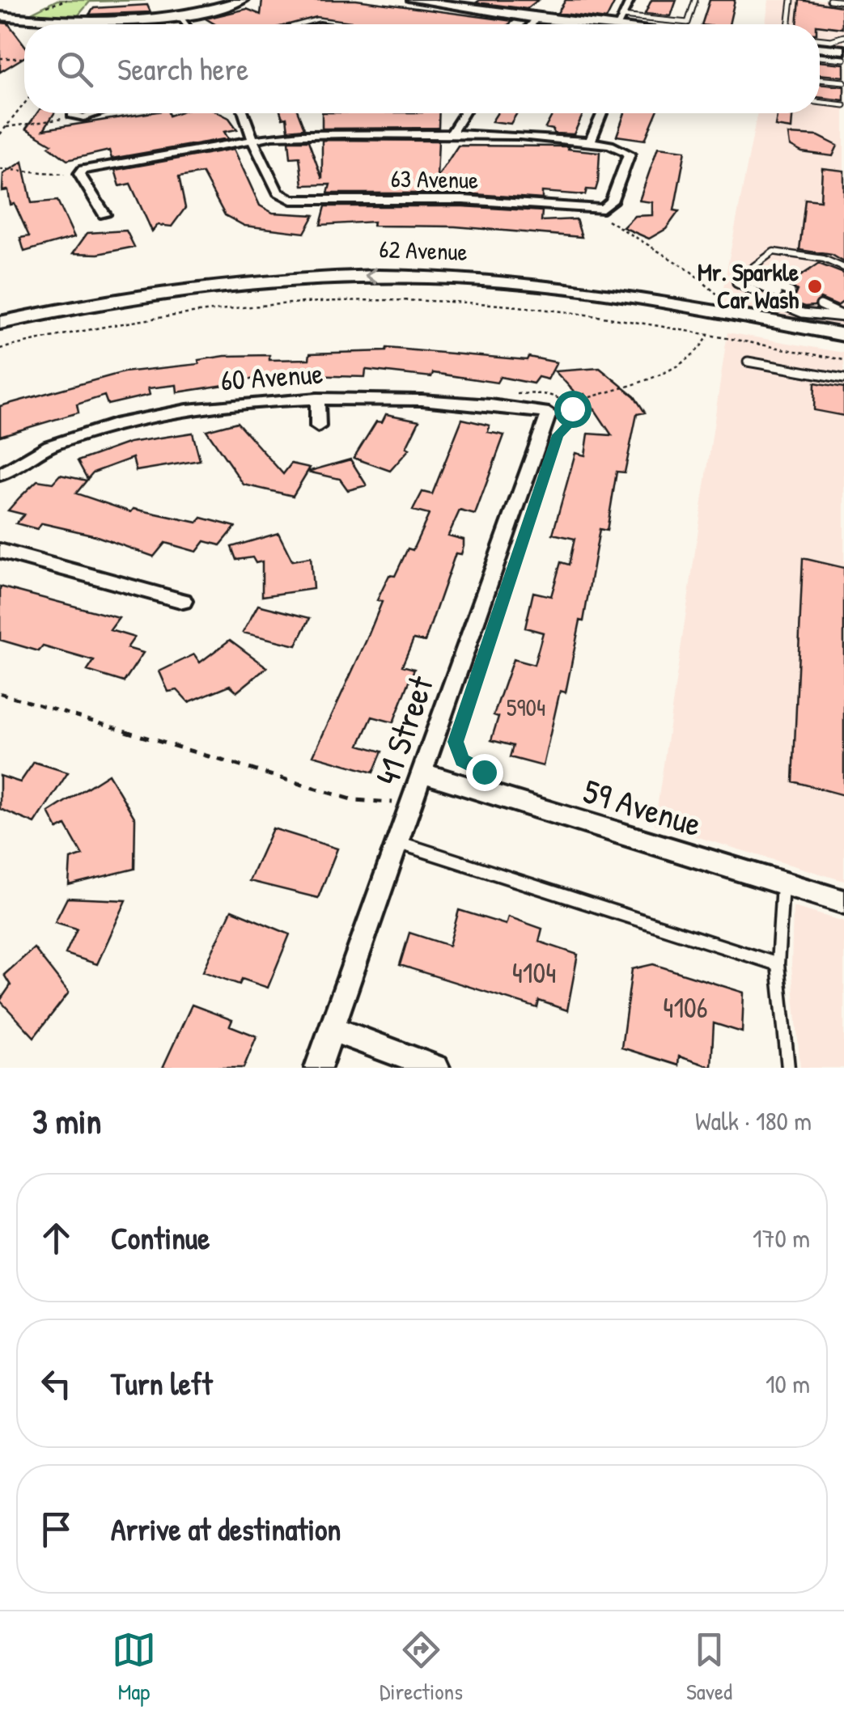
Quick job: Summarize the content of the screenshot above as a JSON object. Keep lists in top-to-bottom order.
{
  "streets": {
    "main road": ["62 Avenue"],
    "street": [
      "63 Avenue",
      "60 Avenue",
      "41 Street",
      "59 Avenue"
    ]
  },
  "crossings": [
    ["60 Avenue", "41 Street"],
    ["41 Street", "59 Avenue"]
  ],
  "places": ["Mr. Sparkle Car Wash"],
  "house_numbers": ["5904", "4104", "4106"],
  "page": {
    "search": "Search here",
    "heading": ["3 min", "Walk · 180 m"],
    "list": [
      ["Continue", "170 m"],
      ["Turn left", "10 m"],
      "Arrive at destination"
    ],
    "nav": ["Map", "Directions", "Saved"]
  }
}
